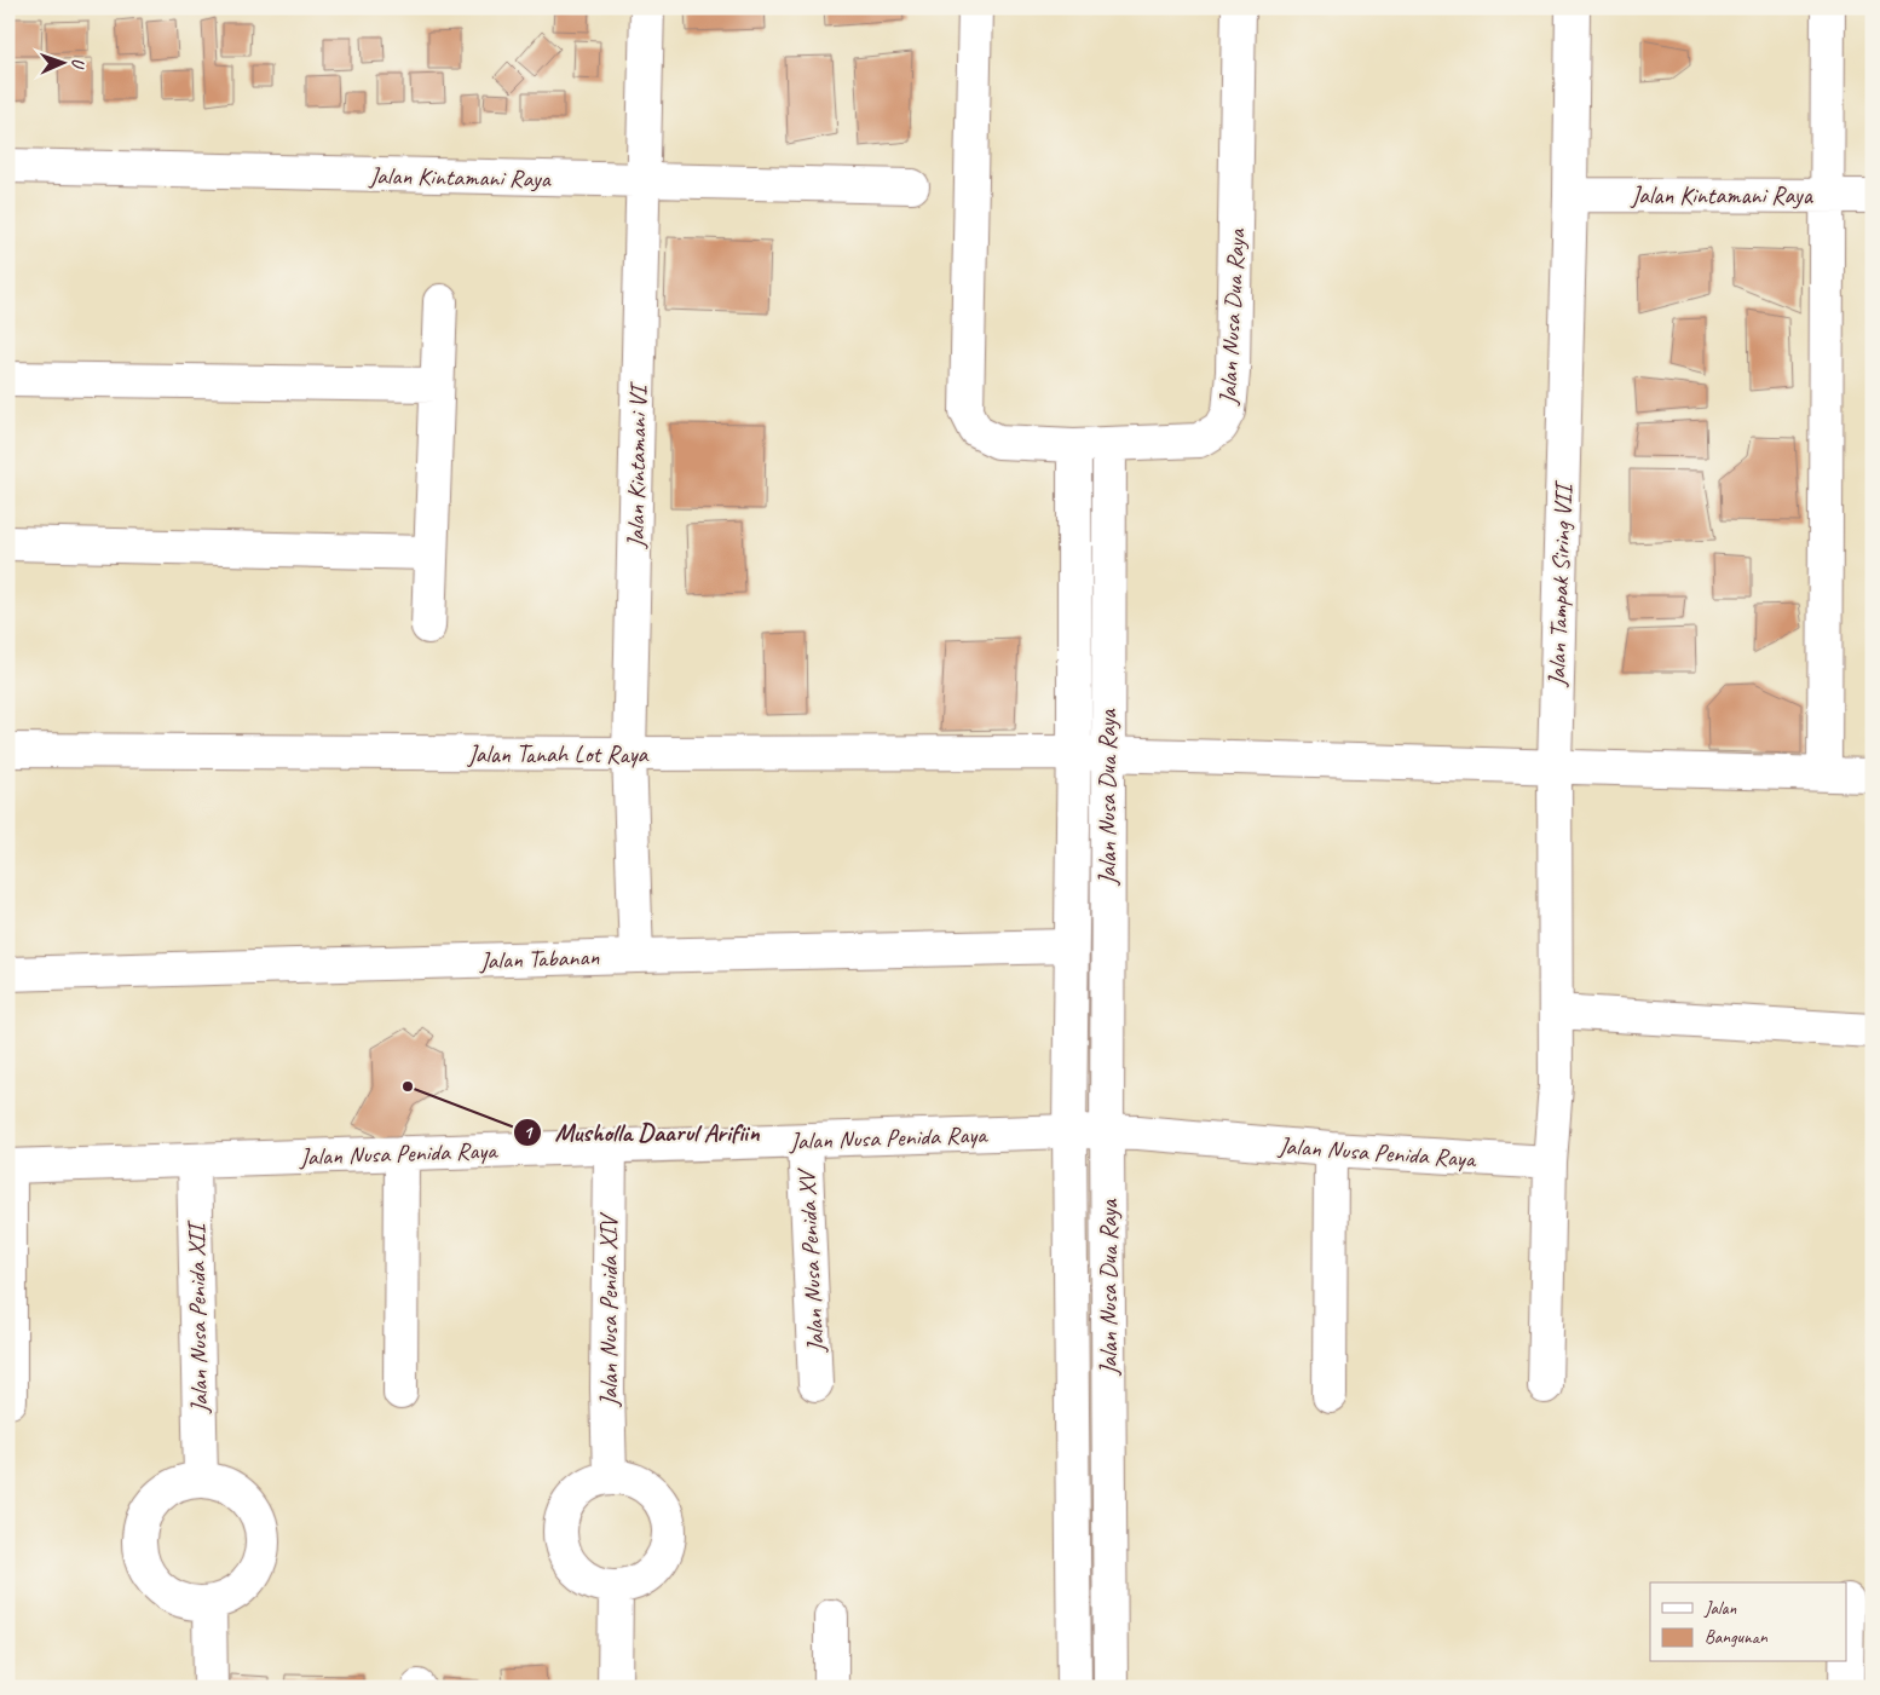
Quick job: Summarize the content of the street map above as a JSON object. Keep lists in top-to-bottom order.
{
  "streets": {
    "street": [
      "Jalan Kintamani Raya",
      "Jalan Nusa Dua Raya",
      "Jalan Kintamani VI",
      "Jalan Tampak Siring VII",
      "Jalan Tanah Lot Raya",
      "Jalan Tabanan",
      "Jalan Nusa Penida Raya",
      "Jalan Nusa Penida XV",
      "Jalan Nusa Penida XIV",
      "Jalan Nusa Penida XII"
    ]
  },
  "crossings": [
    ["Jalan Kintamani Raya", "Jalan Kintamani VI"],
    ["Jalan Kintamani Raya", "Jalan Tampak Siring VII"],
    ["Jalan Nusa Dua Raya", "Jalan Tanah Lot Raya"],
    ["Jalan Nusa Dua Raya", "Jalan Tabanan"],
    ["Jalan Nusa Dua Raya", "Jalan Nusa Penida Raya"],
    ["Jalan Kintamani VI", "Jalan Tanah Lot Raya"],
    ["Jalan Kintamani VI", "Jalan Tabanan"],
    ["Jalan Tampak Siring VII", "Jalan Tanah Lot Raya"],
    ["Jalan Tampak Siring VII", "Jalan Nusa Penida Raya"],
    ["Jalan Nusa Penida Raya", "Jalan Nusa Penida XV"],
    ["Jalan Nusa Penida Raya", "Jalan Nusa Penida XIV"],
    ["Jalan Nusa Penida Raya", "Jalan Nusa Penida XII"]
  ],
  "places": ["Musholla Daarul Arifiin"],
  "legend": ["Jalan", "Bangunan"],
  "north": "right"
}
